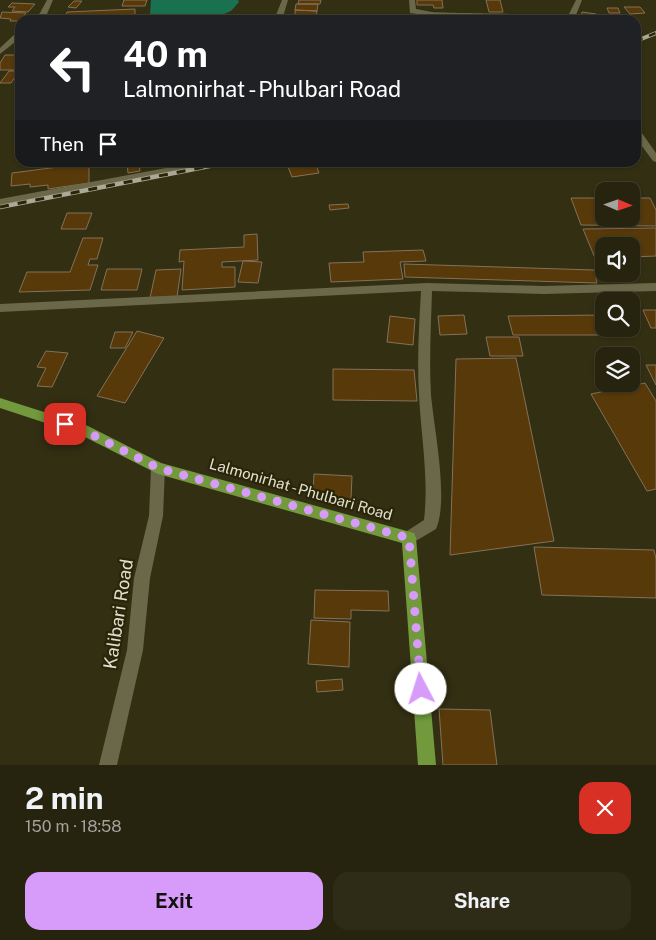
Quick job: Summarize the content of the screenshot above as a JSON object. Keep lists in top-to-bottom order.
{
  "streets": {
    "main road": ["Lalmonirhat - Phulbari Road"],
    "street": ["Kalibari Road"]
  },
  "crossings": [
    ["Lalmonirhat - Phulbari Road", "Kalibari Road"]
  ],
  "north": "right",
  "page": {
    "turn": ["40 m", "Lalmonirhat - Phulbari Road"],
    "then": "Then",
    "heading": ["2 min", "150 m · 18:58"],
    "buttons": ["Exit", "Share"]
  }
}
